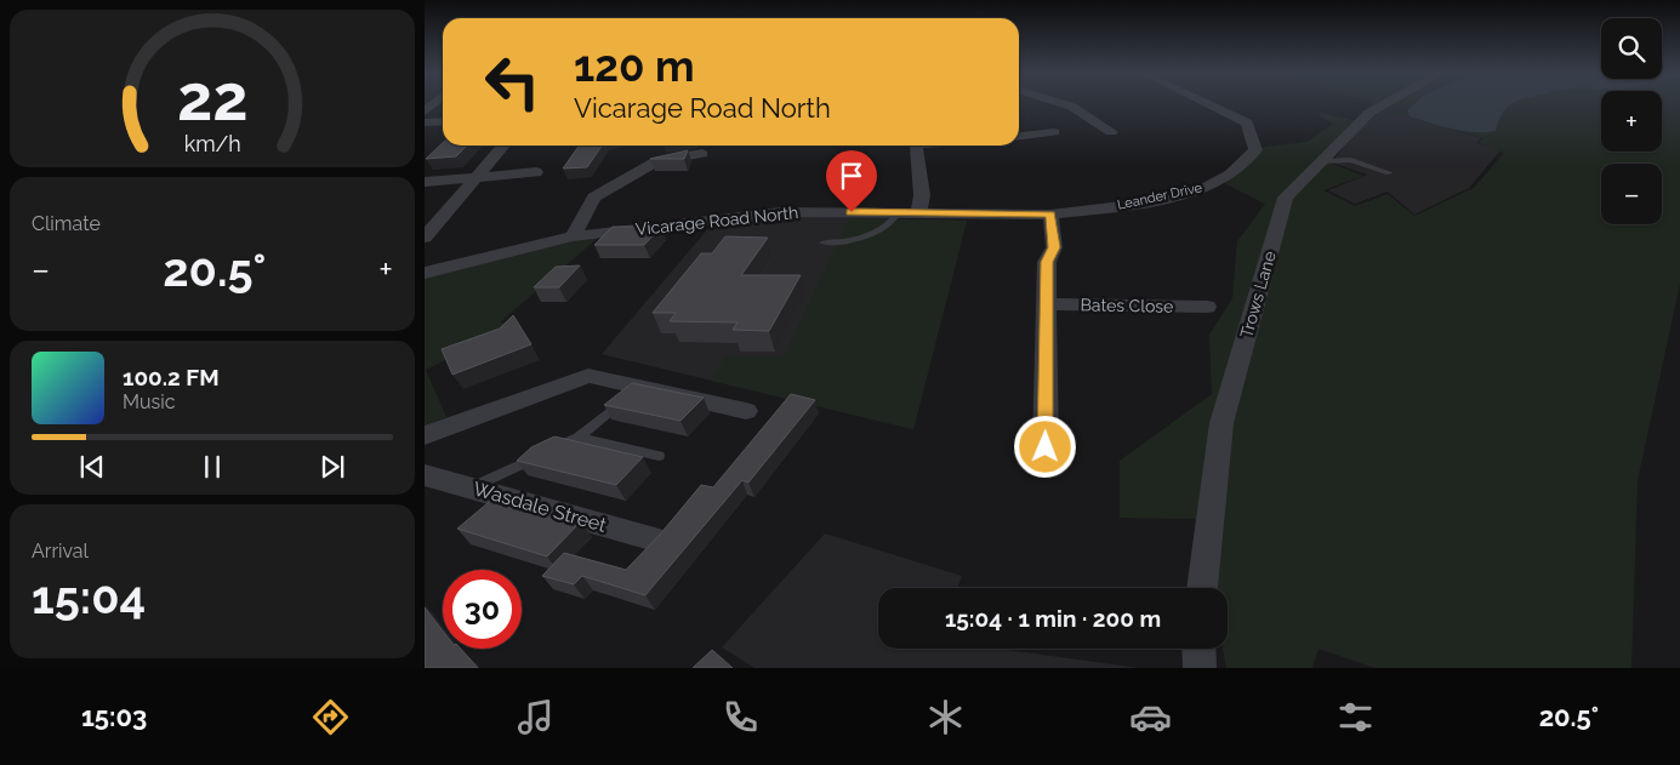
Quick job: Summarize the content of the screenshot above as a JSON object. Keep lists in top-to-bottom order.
{
  "streets": {
    "street": [
      "Leander Drive",
      "Vicarage Road North",
      "Trows Lane",
      "Bates Close",
      "Wasdale Street"
    ]
  },
  "crossings": [
    ["Leander Drive", "Vicarage Road North"]
  ],
  "page": {
    "map_buttons": ["+", "−"],
    "turn": ["120 m", "Vicarage Road North"],
    "tile": [
      "Climate",
      ["Arrival", "15:04"]
    ],
    "heat": ["−", "20.5°", "+"],
    "song": ["100.2 FM", "Music"],
    "limit": "30",
    "trip": "15:04 · 1 min · 200 m",
    "tabs": ["15:03", "20.5°"],
    "gauge": ["22", "km/h"]
  }
}
